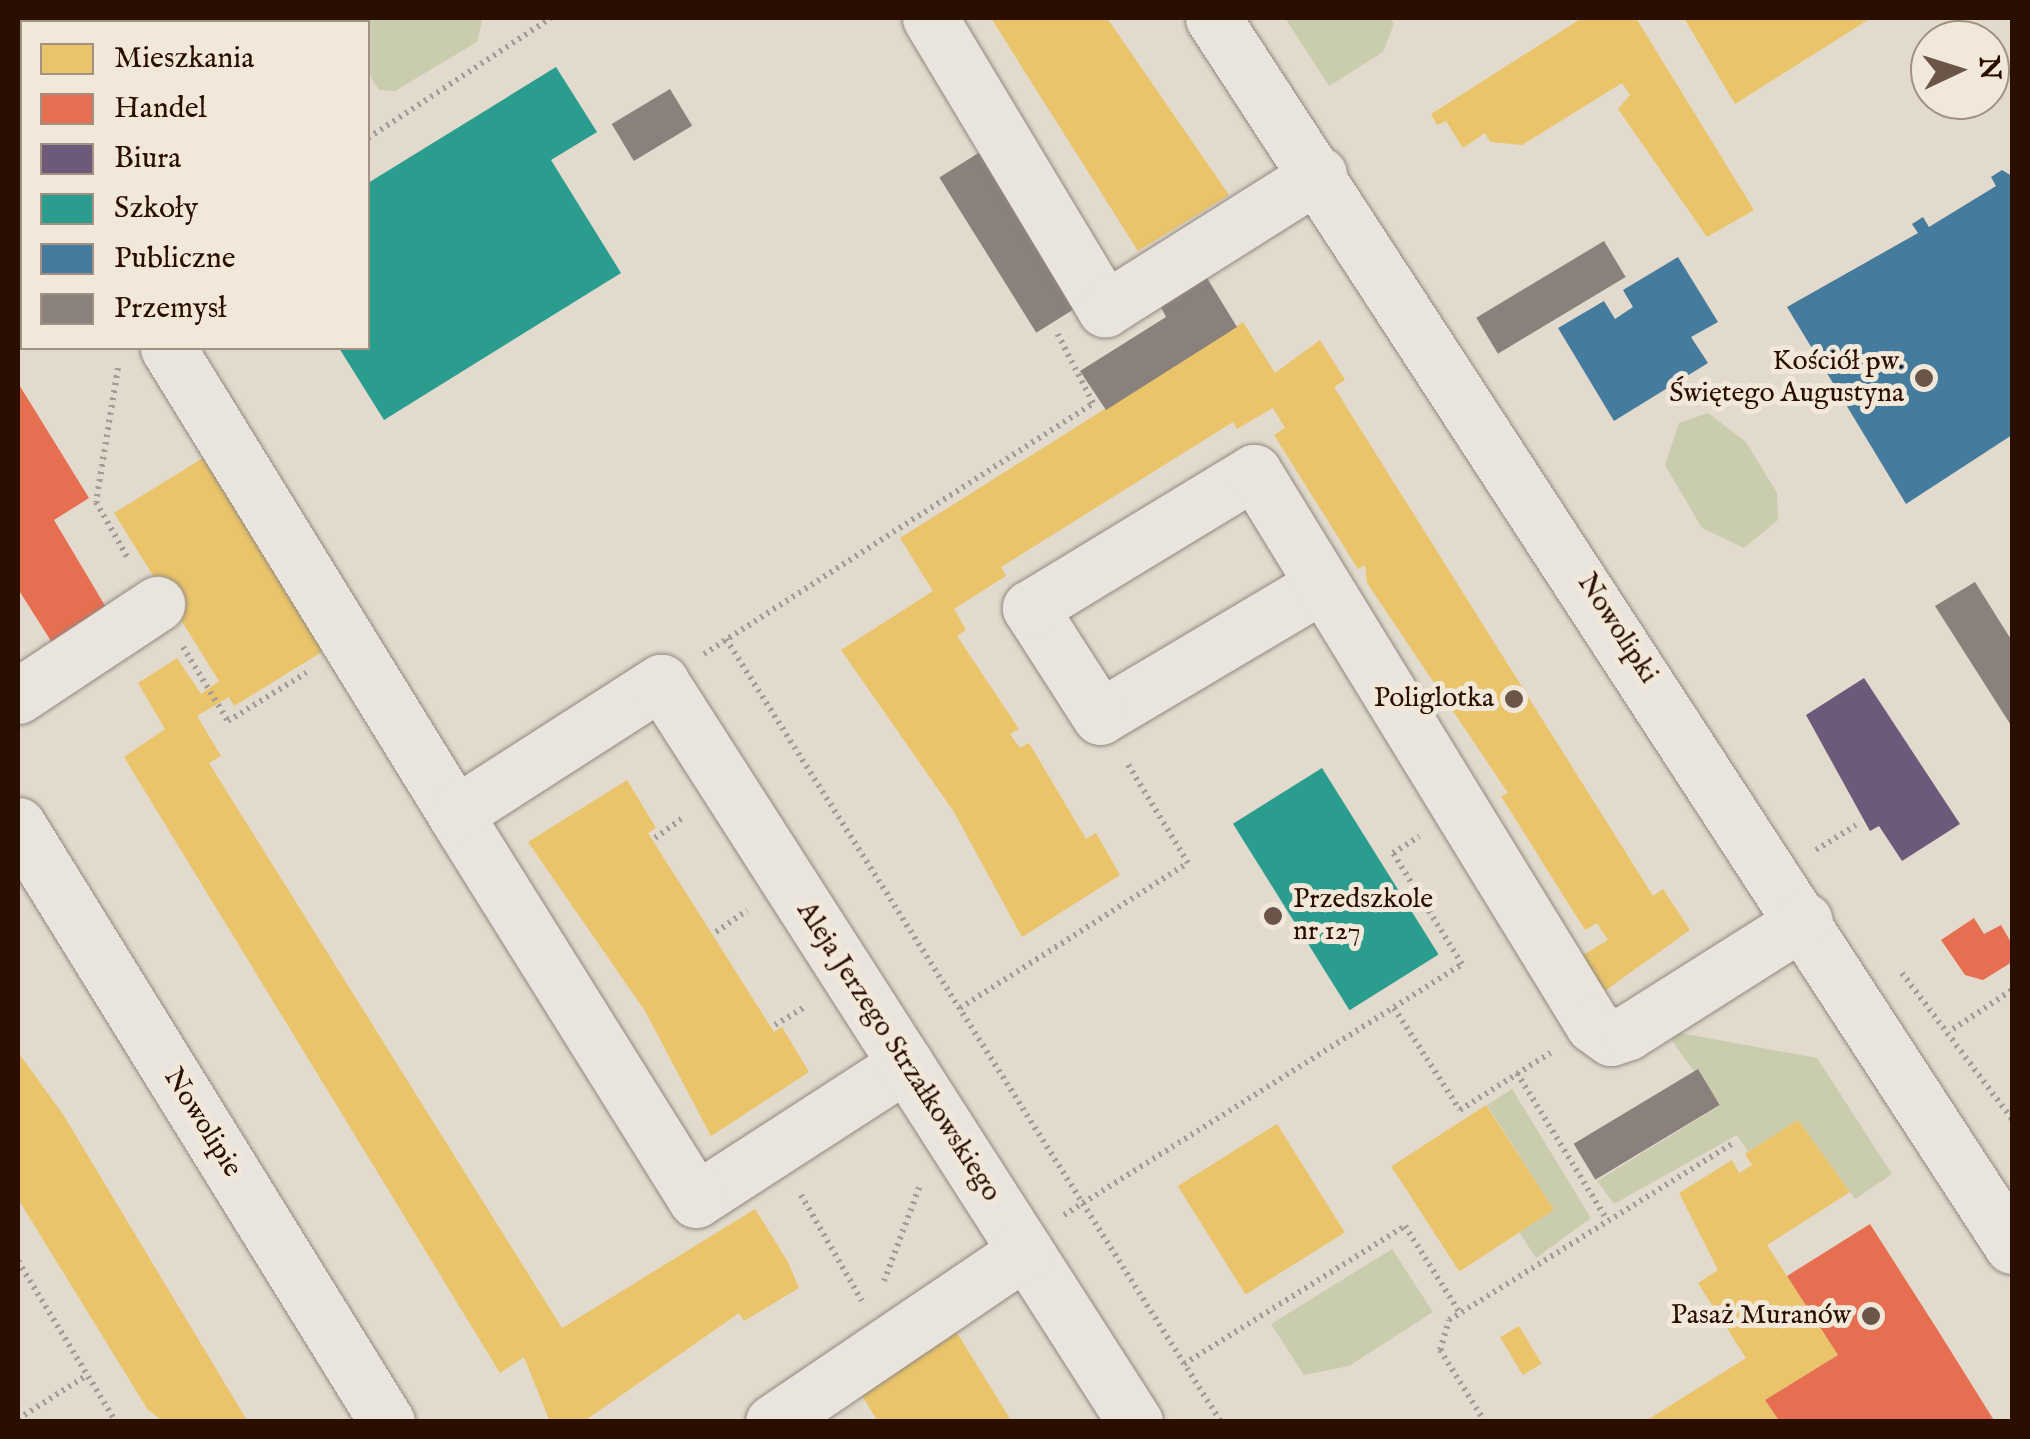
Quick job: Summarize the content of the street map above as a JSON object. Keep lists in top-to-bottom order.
{
  "streets": {
    "street": ["Nowolipki", "Aleja Jerzego Strzałkowskiego", "Nowolipie"]
  },
  "places": [
    "Kościół pw. Świętego Augustyna",
    "Poliglotka",
    "Przedszkole nr 127",
    "Pasaż Muranów"
  ],
  "legend": [
    "Mieszkania",
    "Handel",
    "Biura",
    "Szkoły",
    "Publiczne",
    "Przemysł"
  ],
  "north": "right"
}
